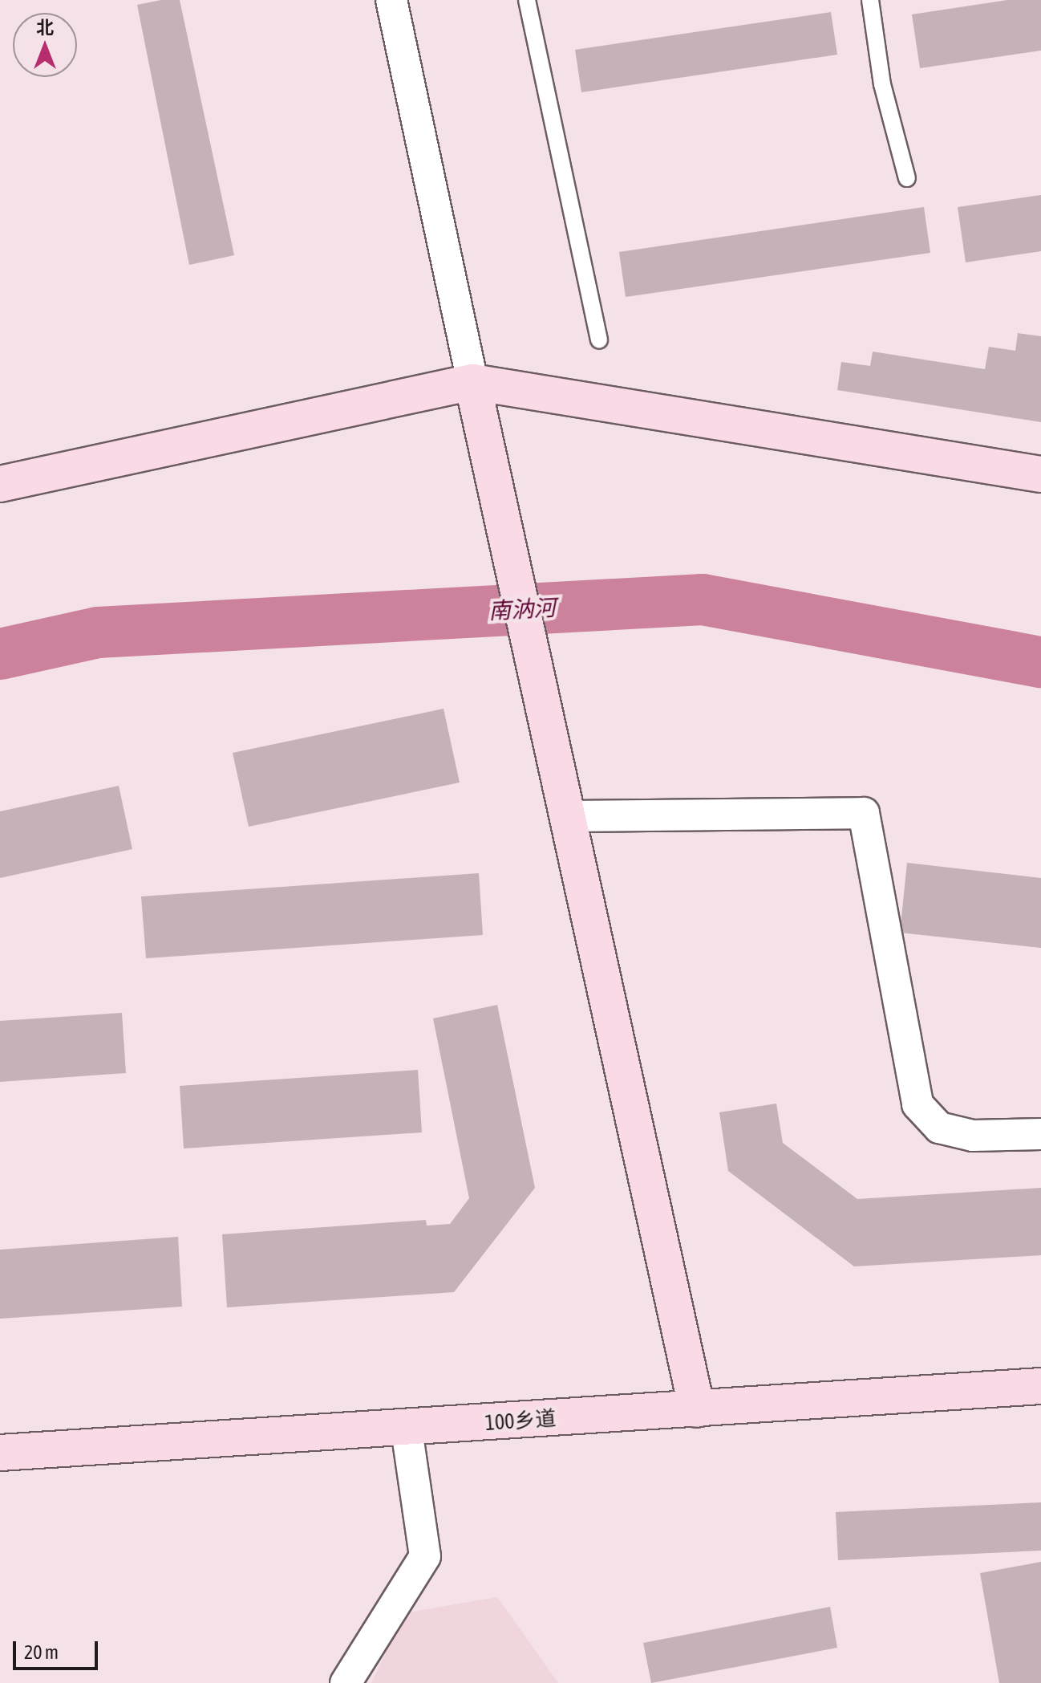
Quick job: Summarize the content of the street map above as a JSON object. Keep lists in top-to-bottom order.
{
  "streets": {
    "street": ["100乡道"]
  },
  "water": ["南汭河"],
  "scale_bar": "20 m",
  "north": "top"
}
